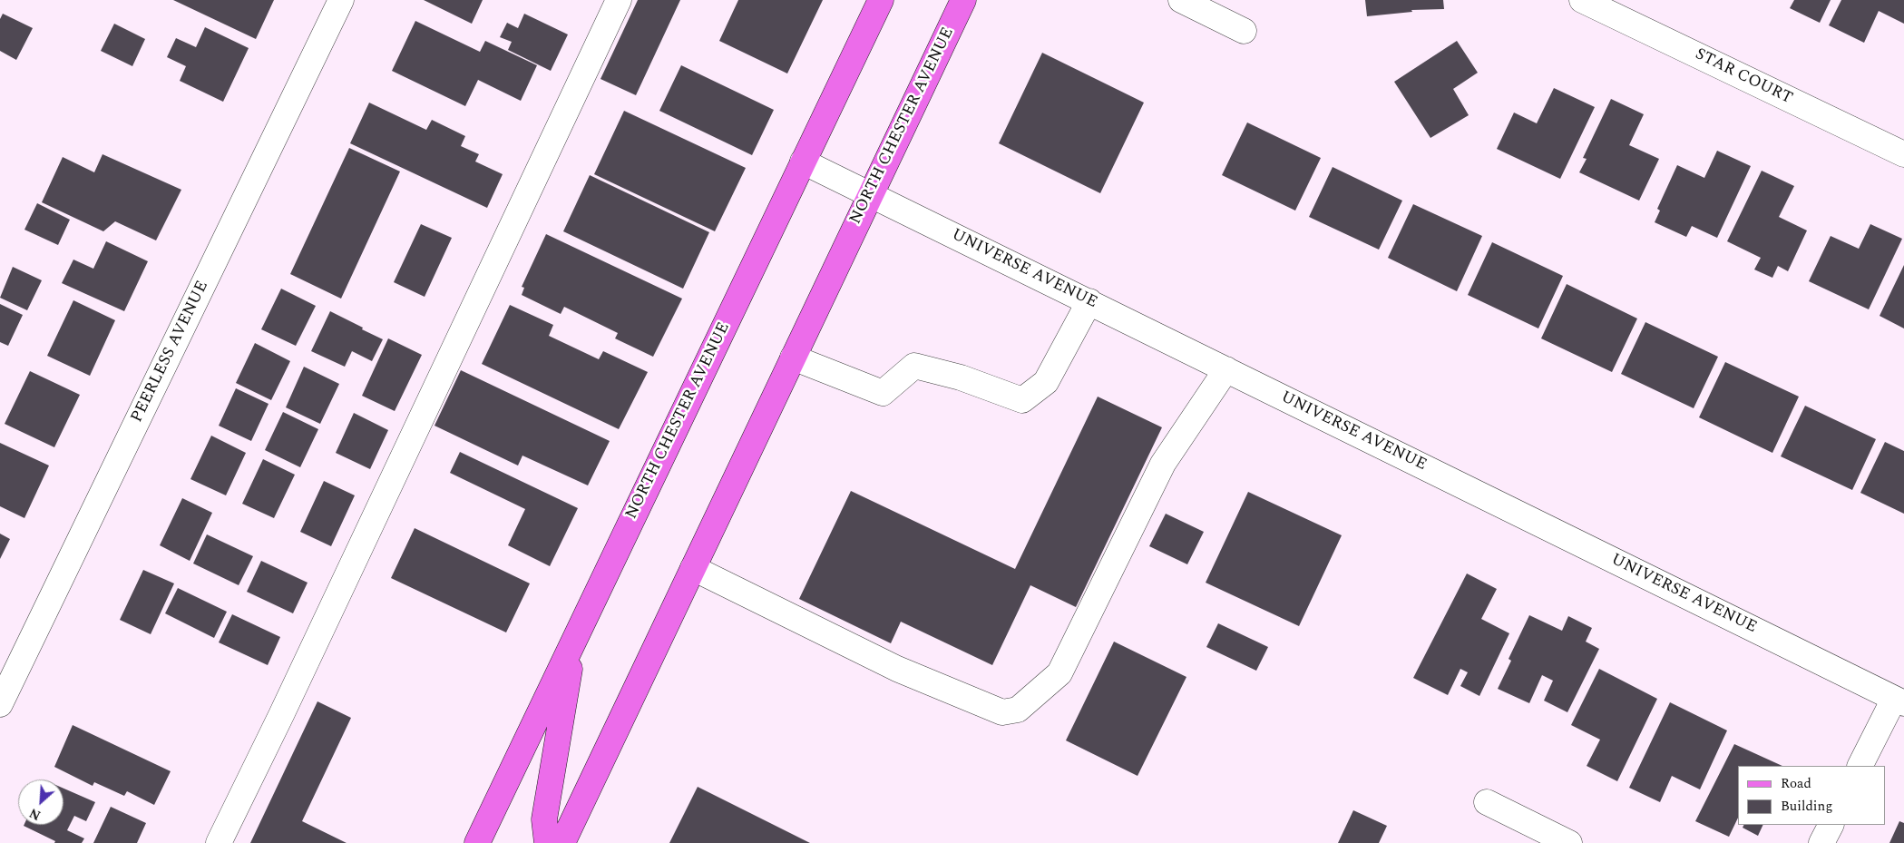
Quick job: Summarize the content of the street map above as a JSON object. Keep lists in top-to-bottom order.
{
  "streets": {
    "main road": ["NORTH CHESTER AVENUE"],
    "street": ["STAR COURT", "UNIVERSE AVENUE", "PEERLESS AVENUE"]
  },
  "crossings": [
    ["NORTH CHESTER AVENUE", "UNIVERSE AVENUE"]
  ],
  "legend": ["Road", "Building"],
  "north": "bottom left"
}
